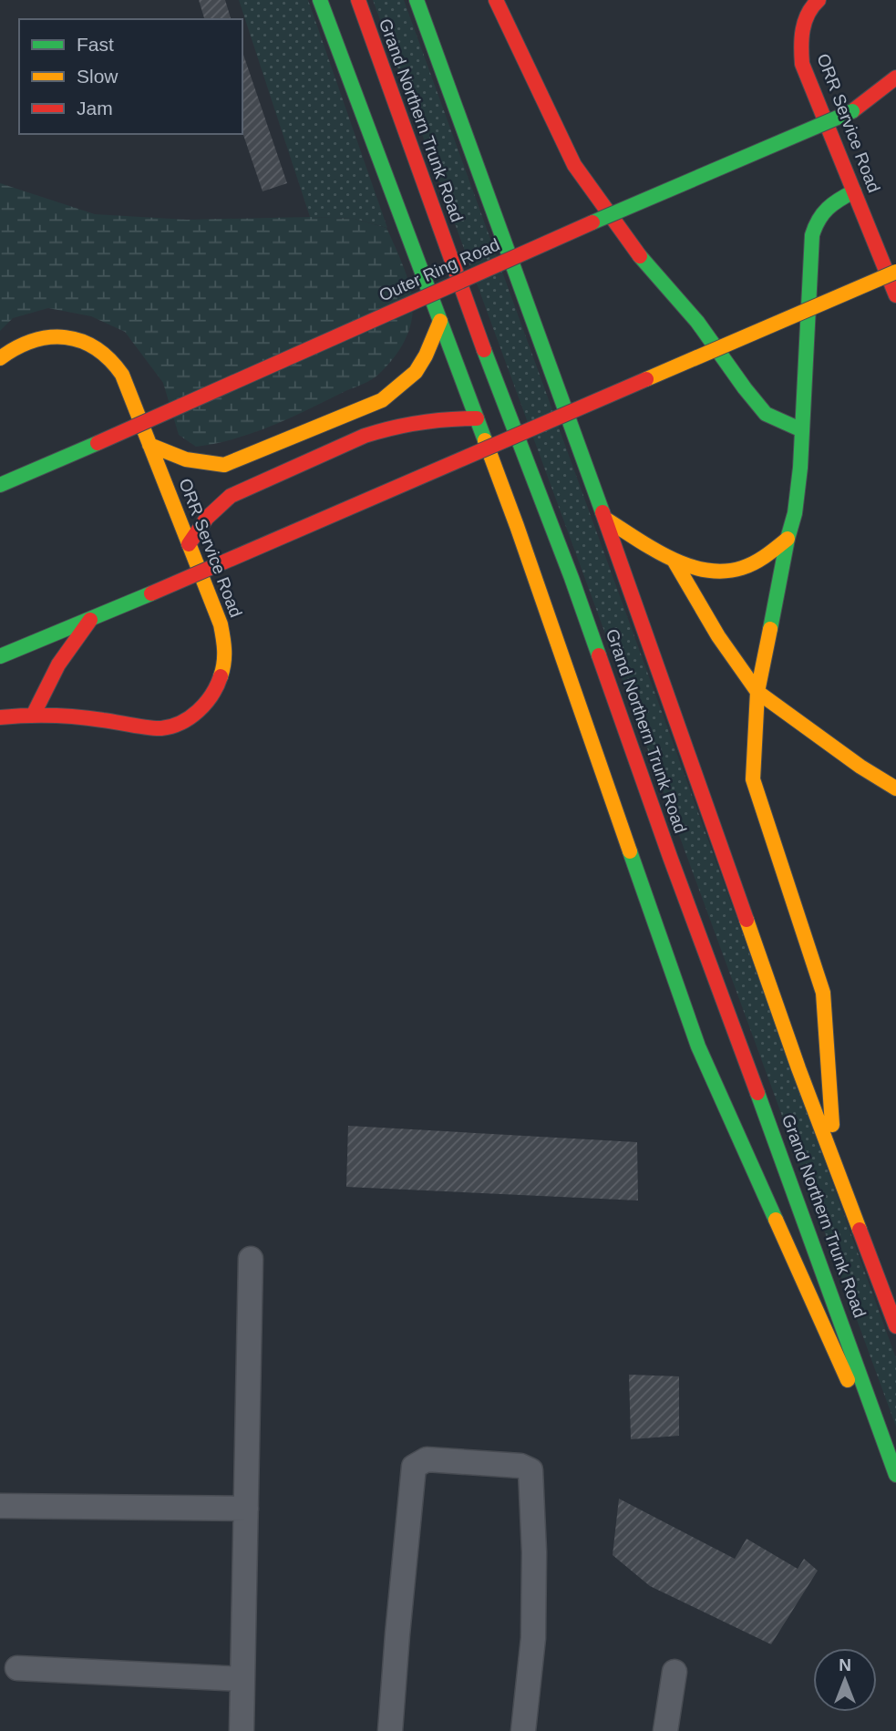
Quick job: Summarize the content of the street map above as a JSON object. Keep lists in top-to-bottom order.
{
  "streets": {
    "main road": ["Grand Northern Trunk Road", "ORR Service Road", "Outer Ring Road"]
  },
  "legend": ["Fast", "Slow", "Jam"],
  "north": "top"
}
